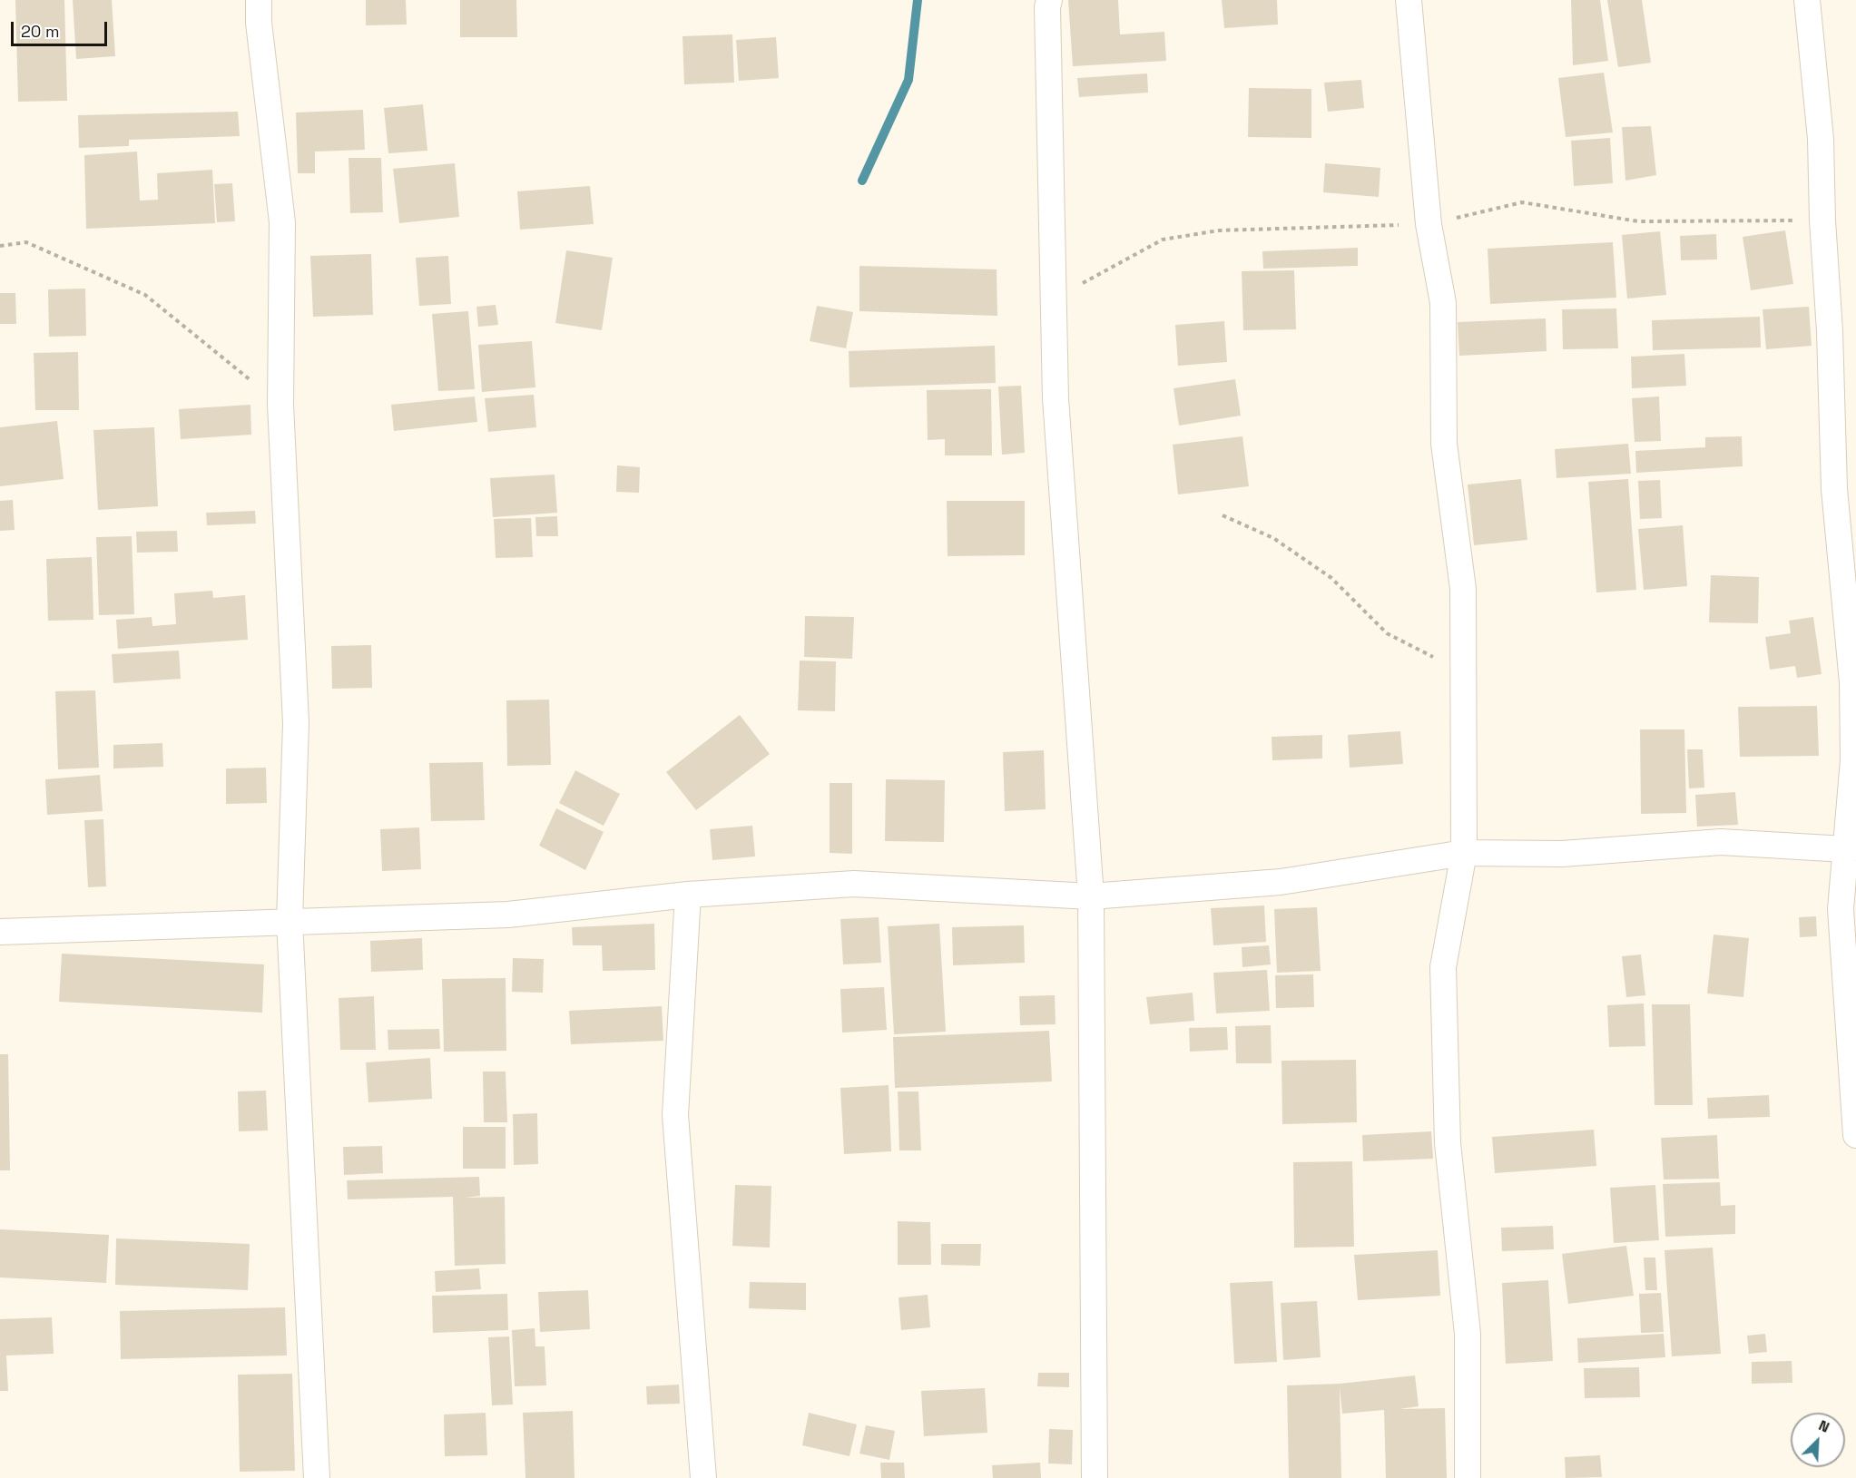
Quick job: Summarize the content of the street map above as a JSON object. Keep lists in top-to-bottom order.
{
  "scale_bar": "20 m",
  "north": "top right"
}
